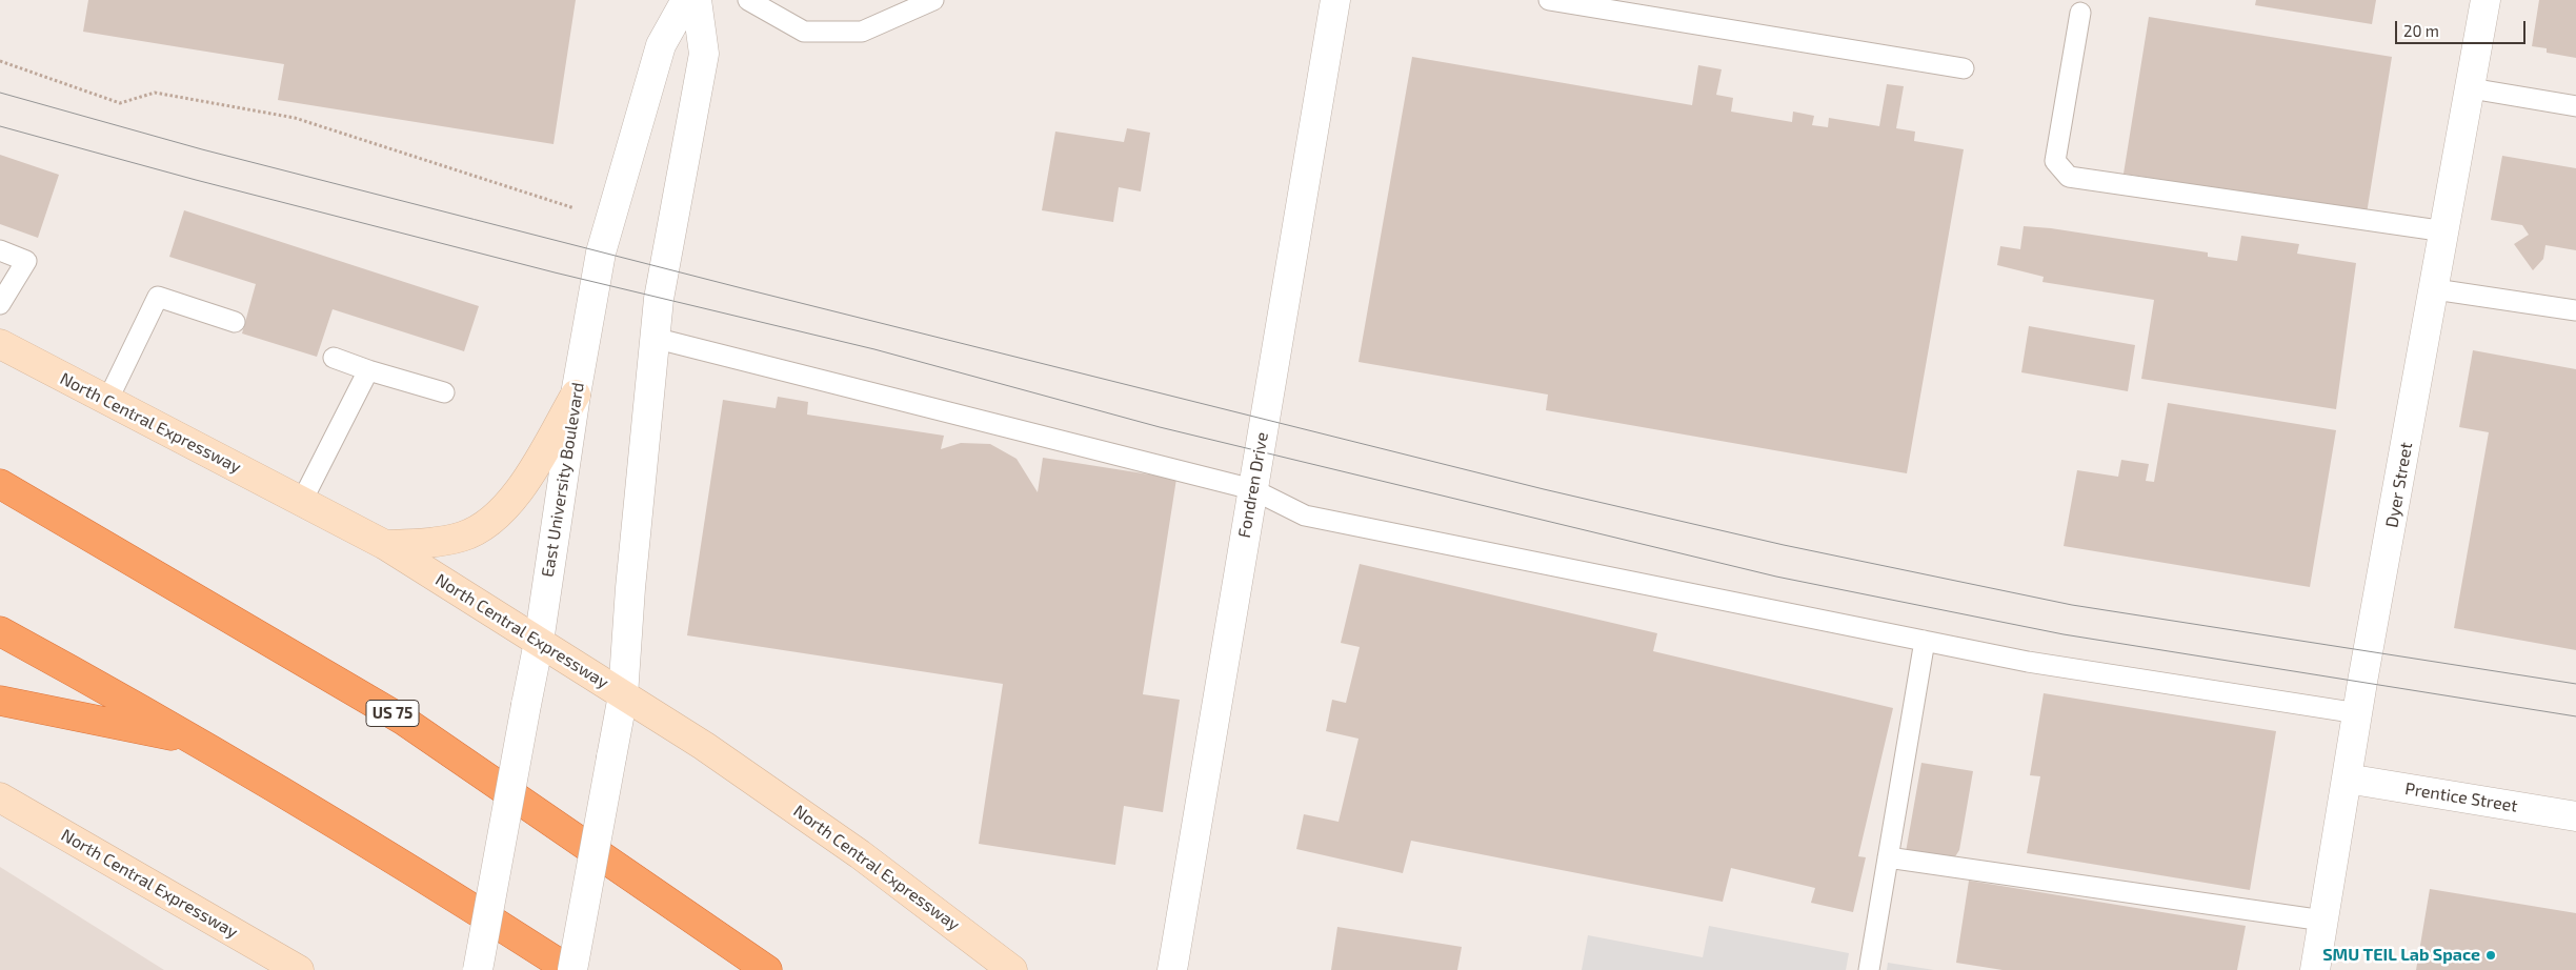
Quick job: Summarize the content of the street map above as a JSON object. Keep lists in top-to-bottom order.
{
  "streets": {
    "highway": ["US 75"],
    "main road": ["North Central Expressway"],
    "street": [
      "East University Boulevard",
      "Fondren Drive",
      "Dyer Street",
      "Prentice Street"
    ]
  },
  "crossings": [
    ["North Central Expressway", "East University Boulevard"],
    ["Dyer Street", "Prentice Street"]
  ],
  "places": ["SMU TEIL Lab Space"],
  "scale_bar": "20 m"
}
